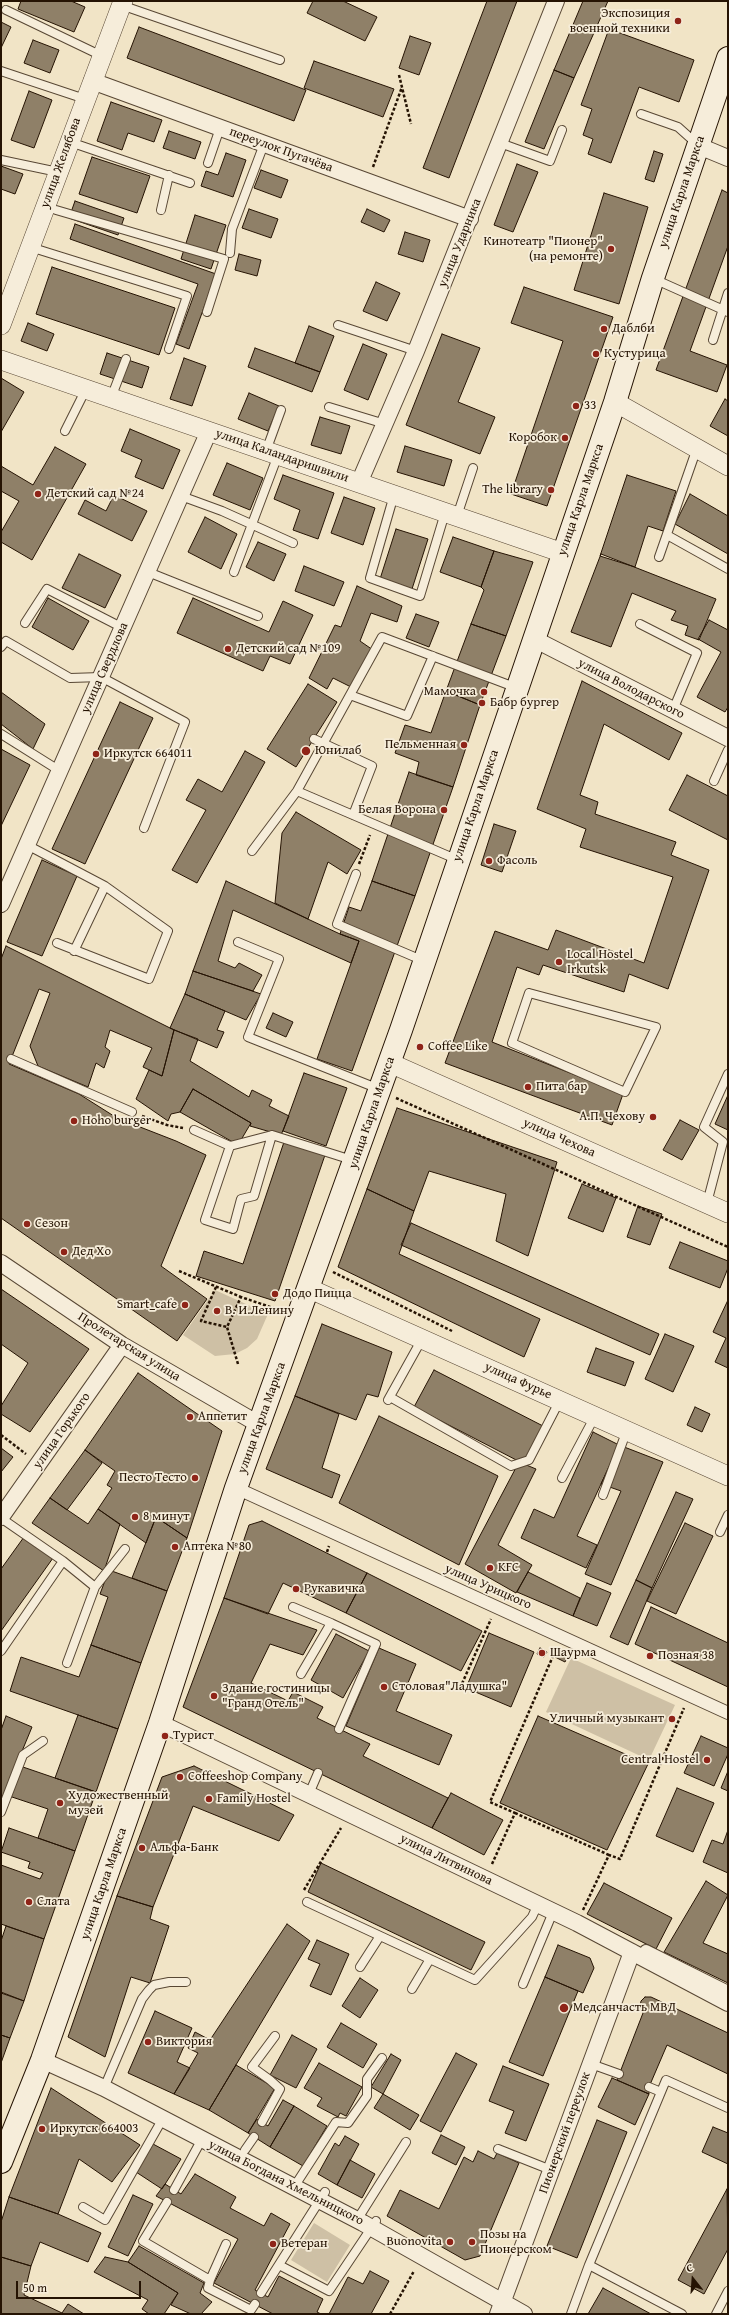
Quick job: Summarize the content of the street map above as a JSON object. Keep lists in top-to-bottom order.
{
  "streets": {
    "main road": ["улица Карла Маркса"],
    "street": [
      "переулок Пугачёва",
      "улица Желябова",
      "улица Ударника",
      "улица Каландаришвили",
      "улица Свердлова",
      "улица Володарского",
      "улица Чехова",
      "Пролетарская улица",
      "улица Фурье",
      "улица Горького",
      "улица Урицкого",
      "улица Литвинова",
      "Пионерский переулок",
      "улица Богдана Хмельницкого"
    ]
  },
  "crossings": [
    ["переулок Пугачёва", "улица Желябова"],
    ["переулок Пугачёва", "улица Ударника"],
    ["улица Карла Маркса", "улица Каландаришвили"],
    ["улица Карла Маркса", "улица Володарского"],
    ["улица Карла Маркса", "улица Чехова"],
    ["улица Карла Маркса", "Пролетарская улица"],
    ["улица Карла Маркса", "улица Фурье"],
    ["улица Карла Маркса", "улица Урицкого"],
    ["улица Карла Маркса", "улица Литвинова"],
    ["улица Карла Маркса", "улица Богдана Хмельницкого"],
    ["улица Ударника", "улица Каландаришвили"],
    ["улица Каландаришвили", "улица Свердлова"],
    ["Пролетарская улица", "улица Горького"],
    ["улица Литвинова", "Пионерский переулок"],
    ["Пионерский переулок", "улица Богдана Хмельницкого"]
  ],
  "places": [
    "Экспозиция военной техники",
    "Кинотеатр \"Пионер\" (на ремонте)",
    "Даблби",
    "Кустурица",
    "33",
    "Коробок",
    "The library",
    "Детский сад №24",
    "Детский сад №109",
    "Мамочка",
    "Бабр бургер",
    "Пельменная",
    "Юнилаб",
    "Иркутск 664011",
    "Белая Ворона",
    "Фасоль",
    "Local Hostel Irkutsk",
    "Coffee Like",
    "Пита бар",
    "А.П. Чехову",
    "Hoho burger",
    "Сезон",
    "Дед Хо",
    "Додо Пицца",
    "Smart_cafe",
    "В. И.Ленину",
    "Аппетит",
    "Песто Тесто",
    "8 минут",
    "Аптека №80",
    "KFC",
    "Рукавичка",
    "Шаурма",
    "Позная 38",
    "Столовая\"Ладушка\"",
    "Здание гостиницы \"Гранд Отель\"",
    "Уличный музыкант",
    "Турист",
    "Central Hostel",
    "Coffeeshop Company",
    "Family Hostel",
    "Художественный музей",
    "Альфа-Банк",
    "Слата",
    "Медсанчасть МВД",
    "Виктория",
    "Иркутск 664003",
    "Buonovita",
    "Позы на Пионерском",
    "Ветеран"
  ],
  "scale_bar": "50 m",
  "north": "top"
}
